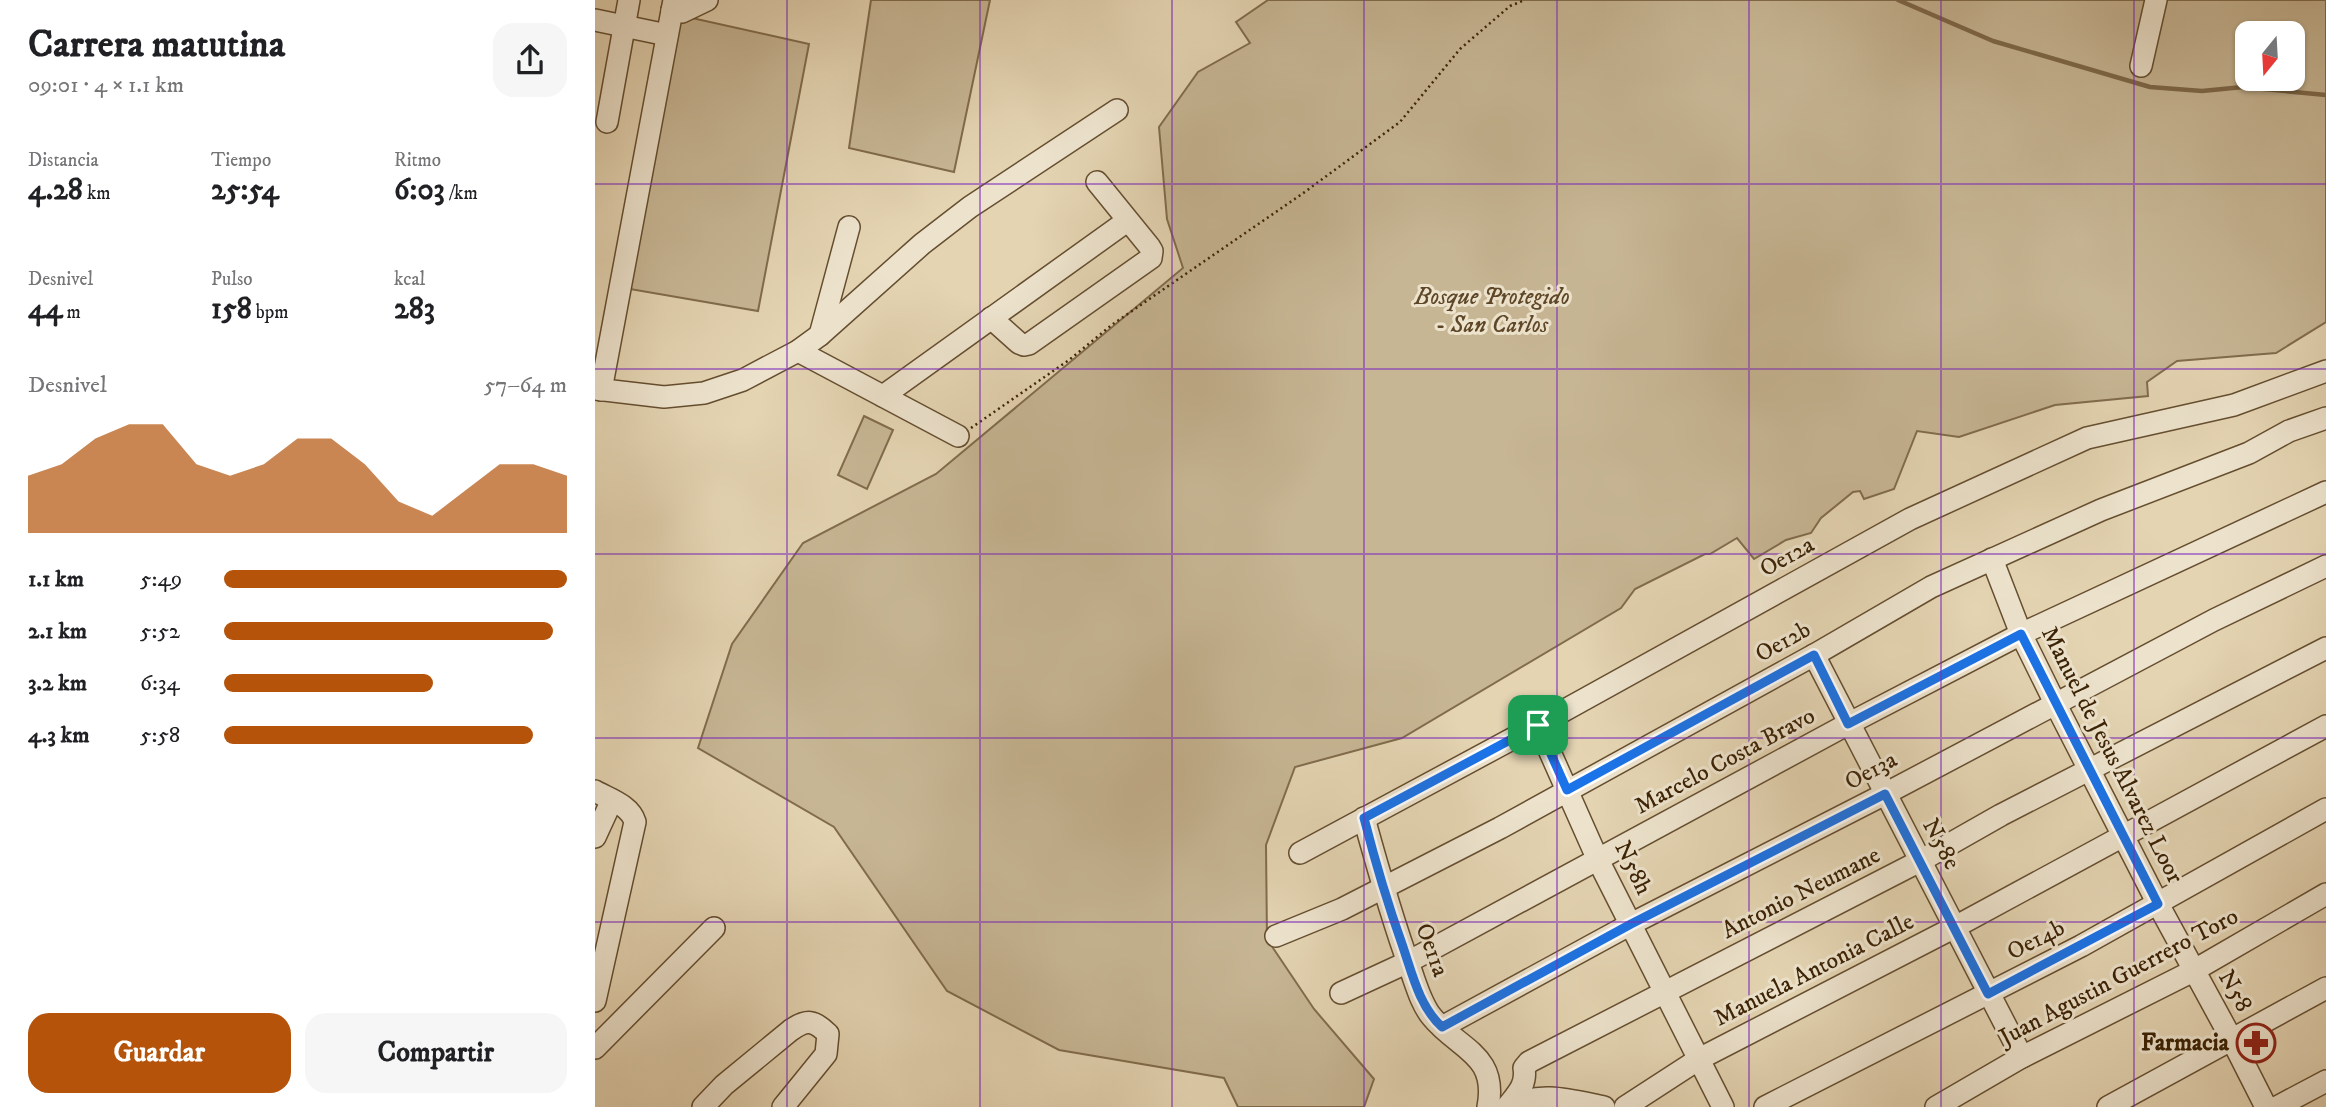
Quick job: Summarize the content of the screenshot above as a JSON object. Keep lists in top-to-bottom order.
{
  "streets": {
    "street": [
      "Oe12a",
      "Oe12b",
      "Manuel de Jesus Alvarez Loor",
      "Marcelo Costa Bravo",
      "Oe13a",
      "N58e",
      "N58h",
      "Antonio Neumane",
      "Oe14b",
      "Oe11a",
      "Manuela Antonia Calle",
      "Juan Agustin Guerrero Toro",
      "N58"
    ]
  },
  "crossings": [
    ["Oe12a", "N58h"],
    ["Oe12a", "Oe11a"],
    ["Oe12b", "Manuel de Jesus Alvarez Loor"],
    ["Oe12b", "N58e"],
    ["Oe12b", "N58h"],
    ["Oe12b", "Oe11a"],
    ["Manuel de Jesus Alvarez Loor", "Marcelo Costa Bravo"],
    ["Manuel de Jesus Alvarez Loor", "Oe13a"],
    ["Manuel de Jesus Alvarez Loor", "Antonio Neumane"],
    ["Manuel de Jesus Alvarez Loor", "Oe14b"],
    ["Manuel de Jesus Alvarez Loor", "Manuela Antonia Calle"],
    ["Manuel de Jesus Alvarez Loor", "Juan Agustin Guerrero Toro"],
    ["Manuel de Jesus Alvarez Loor", "N58"],
    ["Marcelo Costa Bravo", "N58e"],
    ["Marcelo Costa Bravo", "N58h"],
    ["Marcelo Costa Bravo", "Oe11a"],
    ["Oe13a", "N58e"],
    ["Oe13a", "N58h"],
    ["Oe13a", "Oe11a"],
    ["N58e", "Antonio Neumane"],
    ["N58e", "Oe14b"],
    ["N58e", "Manuela Antonia Calle"],
    ["N58e", "Juan Agustin Guerrero Toro"],
    ["N58h", "Antonio Neumane"],
    ["N58h", "Manuela Antonia Calle"],
    ["Juan Agustin Guerrero Toro", "N58"]
  ],
  "parks": ["Bosque Protegido - San Carlos"],
  "places": {
    "pharmacy": ["Farmacia"]
  },
  "north": "bottom",
  "page": {
    "heading": ["Carrera matutina", "09:01 · 4 × 1.1 km"],
    "stats": [
      ["Distancia", "4.28 km"],
      ["Tiempo", "25:54"],
      ["Ritmo", "6:03 /km"],
      ["Desnivel", "44 m"],
      ["Pulso", "158 bpm"],
      ["kcal", "283"]
    ],
    "chart": ["Desnivel", "57–64 m"],
    "list": [
      {
        "name": "1.1 km",
        "note": "5:49"
      },
      {
        "name": "2.1 km",
        "note": "5:52"
      },
      {
        "name": "3.2 km",
        "note": "6:34"
      },
      {
        "name": "4.3 km",
        "note": "5:58"
      }
    ],
    "buttons": ["Guardar", "Compartir"]
  }
}
